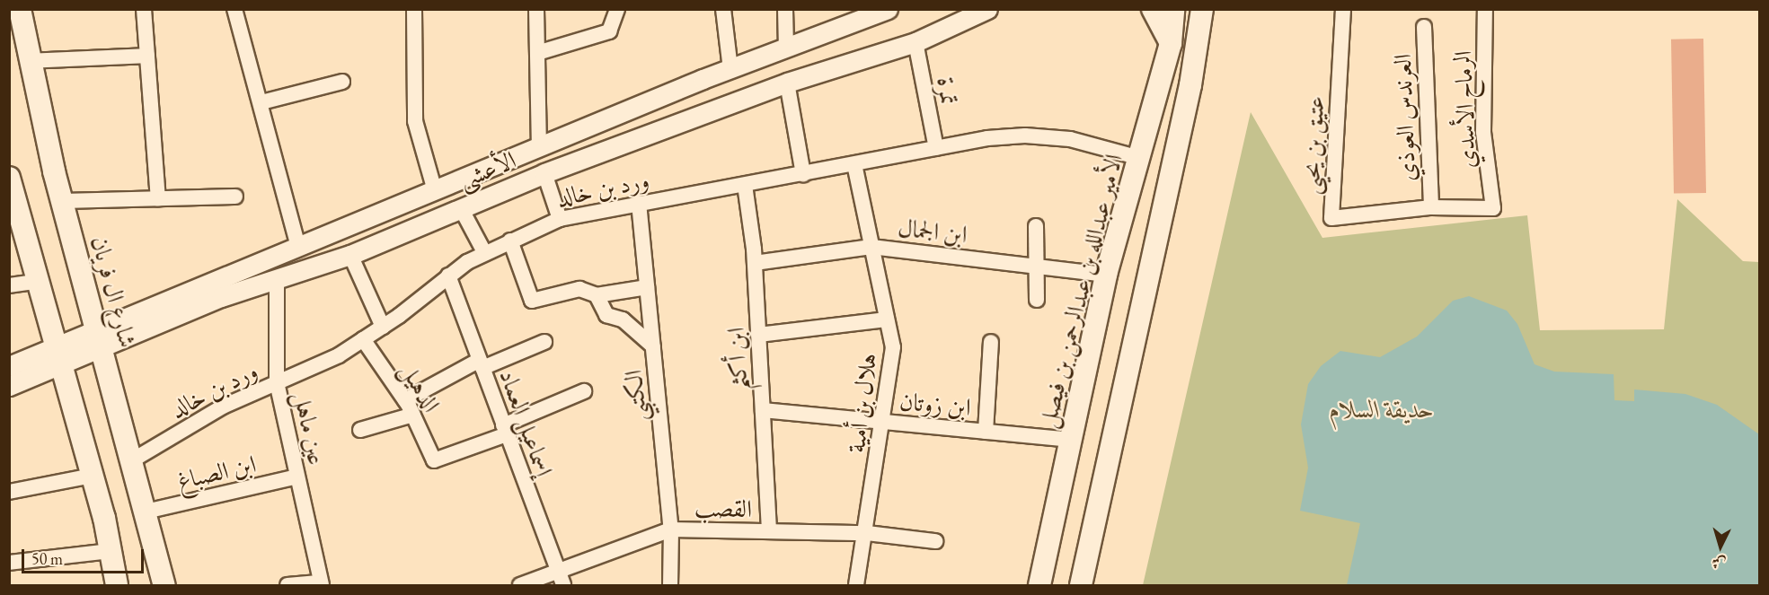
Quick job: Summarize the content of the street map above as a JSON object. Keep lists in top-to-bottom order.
{
  "streets": {
    "main road": ["الأمير عبدالله بن عبدالرحمن بن فيصل", "شارع ال فريان"],
    "street": [
      "تمرة",
      "الرماح الأسدي",
      "العرندس العوذي",
      "عتيق بن يحيى",
      "الأعشى",
      "ورد بن خالد",
      "ابن الجمال",
      "ابن أكثم",
      "الدهيل",
      "الكتبي",
      "هلال بن أمية",
      "ابن زوتان",
      "إسماعيل العماد",
      "عين ماهل",
      "ابن الصباغ",
      "القصب"
    ]
  },
  "crossings": [
    ["تمرة", "الأعشى"],
    ["تمرة", "ورد بن خالد"],
    ["الرماح الأسدي", "عتيق بن يحيى"],
    ["العرندس العوذي", "عتيق بن يحيى"],
    ["الأعشى", "شارع ال فريان"],
    ["الأعشى", "عين ماهل"],
    ["ورد بن خالد", "الأمير عبدالله بن عبدالرحمن بن فيصل"],
    ["ورد بن خالد", "شارع ال فريان"],
    ["ورد بن خالد", "ابن أكثم"],
    ["ورد بن خالد", "الدهيل"],
    ["ورد بن خالد", "الكتبي"],
    ["ورد بن خالد", "هلال بن أمية"],
    ["ورد بن خالد", "إسماعيل العماد"],
    ["ورد بن خالد", "عين ماهل"],
    ["ابن الجمال", "الأمير عبدالله بن عبدالرحمن بن فيصل"],
    ["ابن الجمال", "ابن أكثم"],
    ["ابن الجمال", "هلال بن أمية"],
    ["الأمير عبدالله بن عبدالرحمن بن فيصل", "ابن زوتان"],
    ["شارع ال فريان", "ابن الصباغ"],
    ["ابن أكثم", "ابن زوتان"],
    ["ابن أكثم", "القصب"],
    ["الدهيل", "إسماعيل العماد"],
    ["الكتبي", "القصب"],
    ["هلال بن أمية", "ابن زوتان"],
    ["هلال بن أمية", "القصب"],
    ["إسماعيل العماد", "القصب"],
    ["عين ماهل", "ابن الصباغ"]
  ],
  "parks": ["حديقة السلام"],
  "scale_bar": "50 m",
  "north": "bottom"
}
